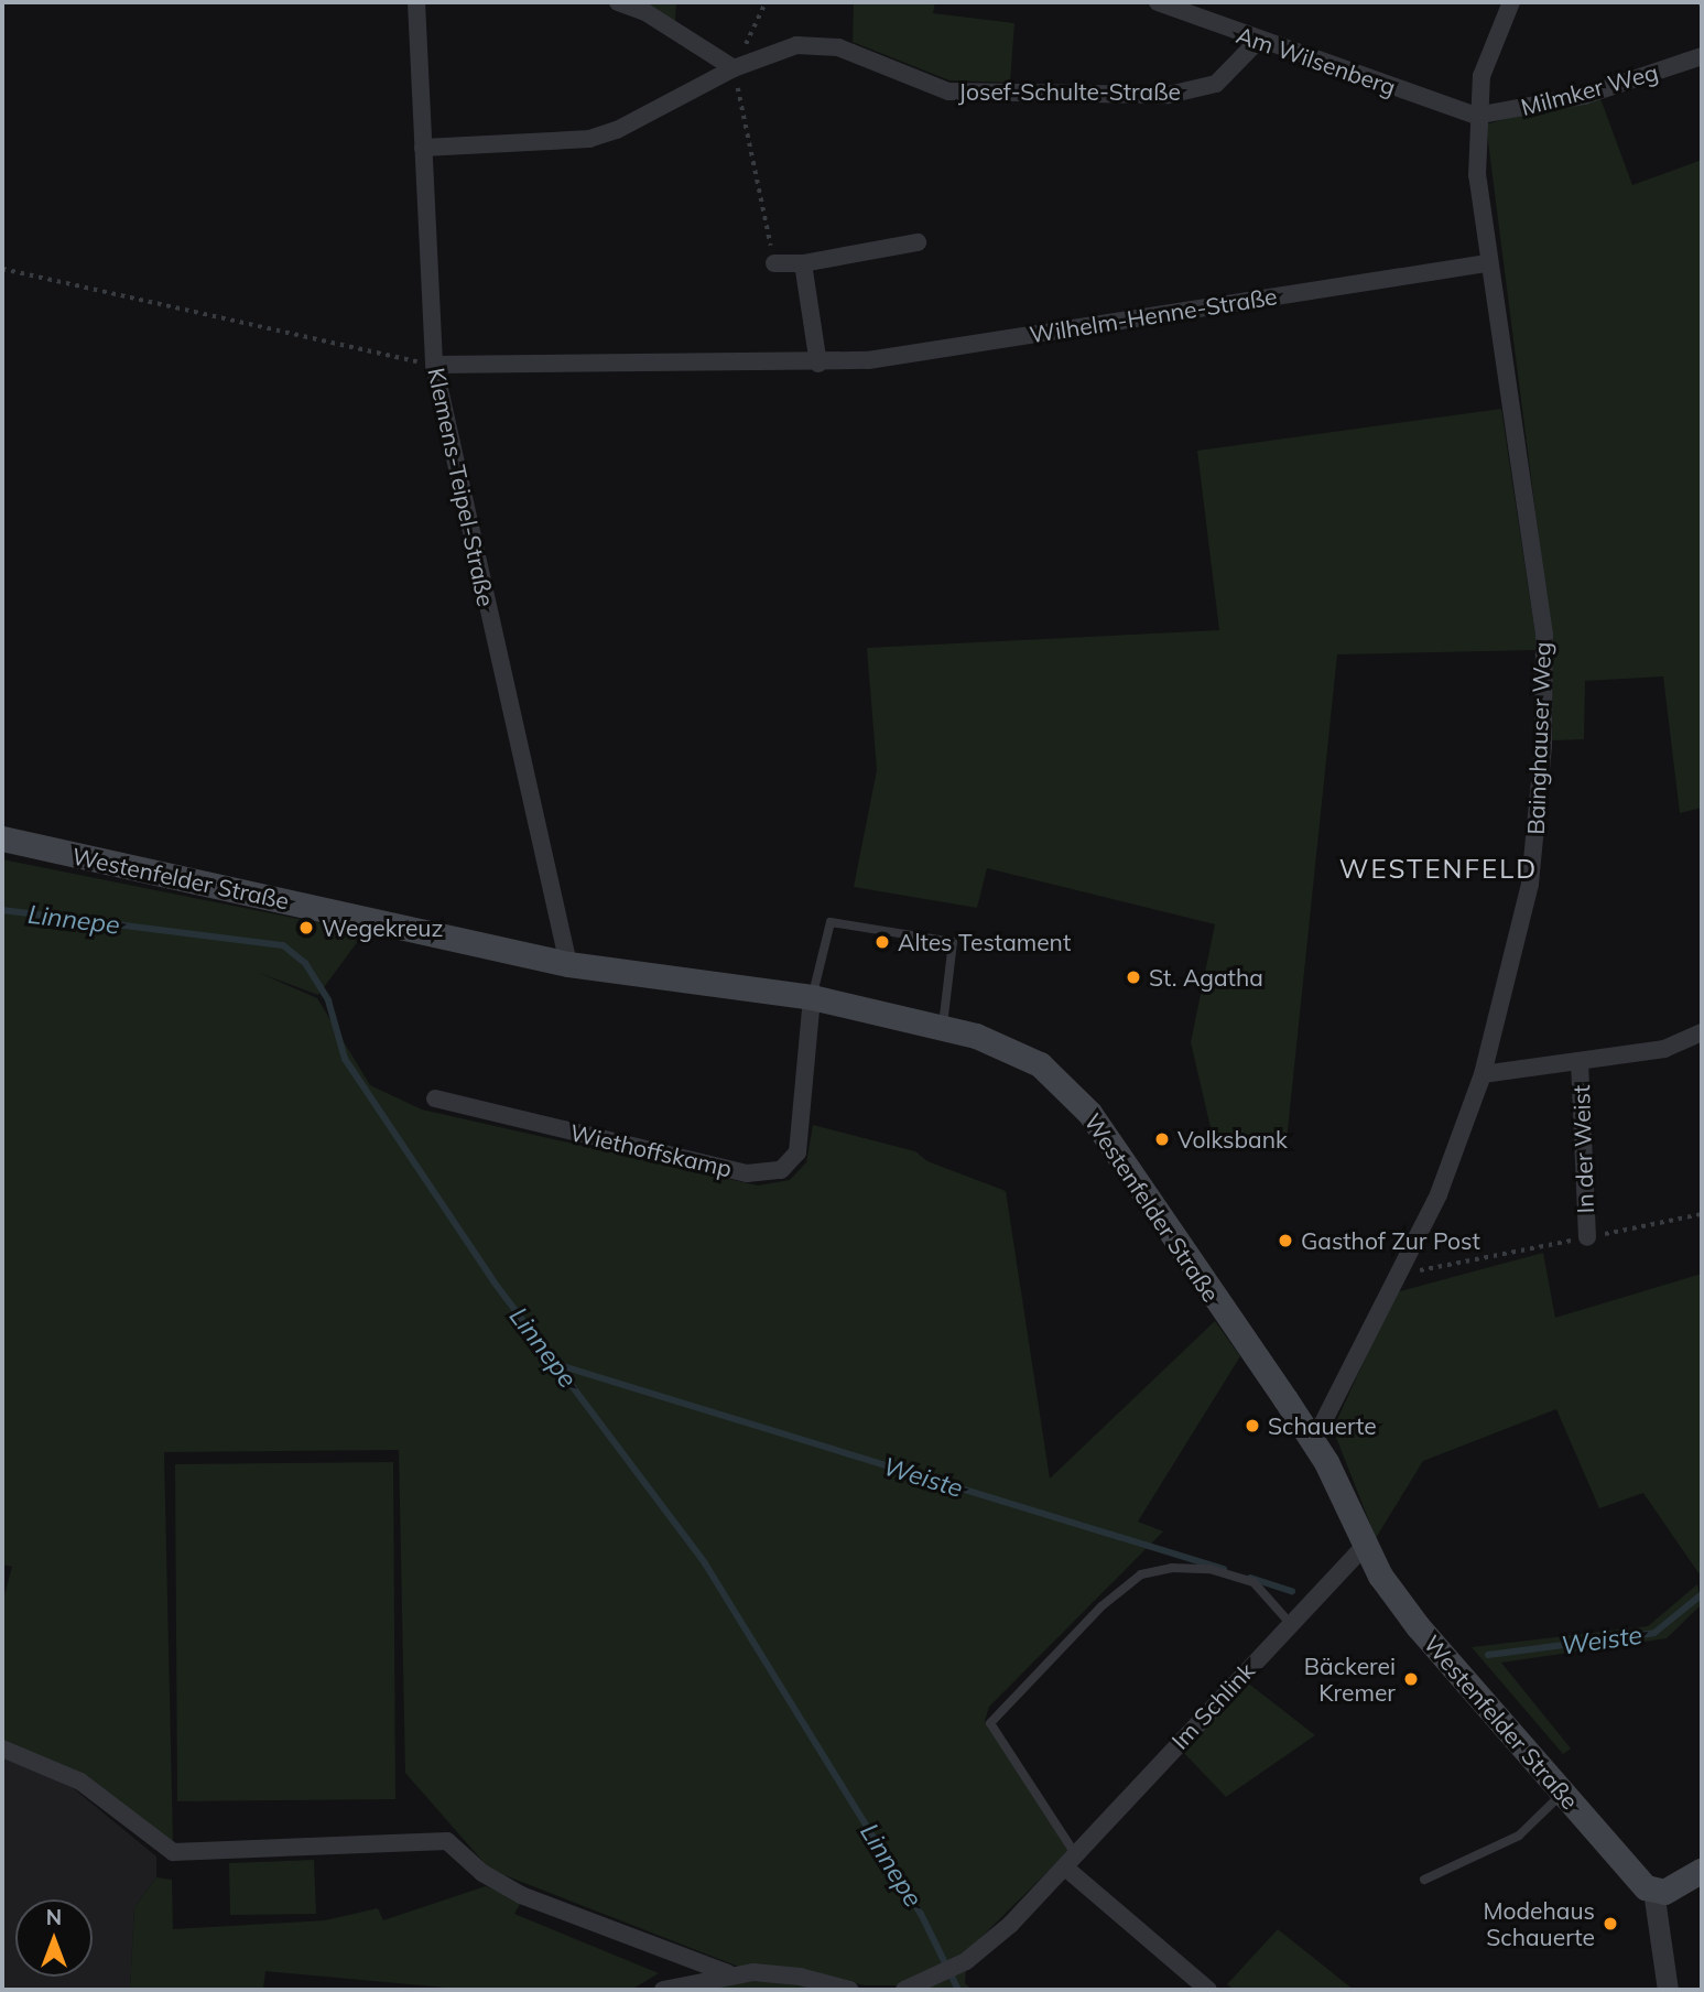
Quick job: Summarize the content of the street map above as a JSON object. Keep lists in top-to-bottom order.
{
  "streets": {
    "main road": ["Westenfelder Straße"],
    "street": [
      "Am Wilsenberg",
      "Milmker Weg",
      "Josef-Schulte-Straße",
      "Wilhelm-Henne-Straße",
      "Klemens-Teipel-Straße",
      "Bainghauser Weg",
      "In der Weist",
      "Wiethoffskamp",
      "Im Schlink"
    ]
  },
  "crossings": [
    ["Am Wilsenberg", "Milmker Weg"],
    ["Am Wilsenberg", "Josef-Schulte-Straße"],
    ["Am Wilsenberg", "Bainghauser Weg"],
    ["Milmker Weg", "Bainghauser Weg"],
    ["Josef-Schulte-Straße", "Klemens-Teipel-Straße"],
    ["Wilhelm-Henne-Straße", "Klemens-Teipel-Straße"],
    ["Wilhelm-Henne-Straße", "Bainghauser Weg"],
    ["Klemens-Teipel-Straße", "Westenfelder Straße"],
    ["Bainghauser Weg", "Westenfelder Straße"],
    ["Bainghauser Weg", "In der Weist"],
    ["Westenfelder Straße", "Wiethoffskamp"],
    ["Westenfelder Straße", "Im Schlink"]
  ],
  "districts": ["WESTENFELD"],
  "water": ["Linnepe", "Weiste"],
  "places": [
    "Wegekreuz",
    "Altes Testament",
    "St. Agatha",
    "Volksbank",
    "Gasthof Zur Post",
    "Schauerte",
    "Bäckerei Kremer",
    "Modehaus Schauerte"
  ],
  "north": "top"
}
